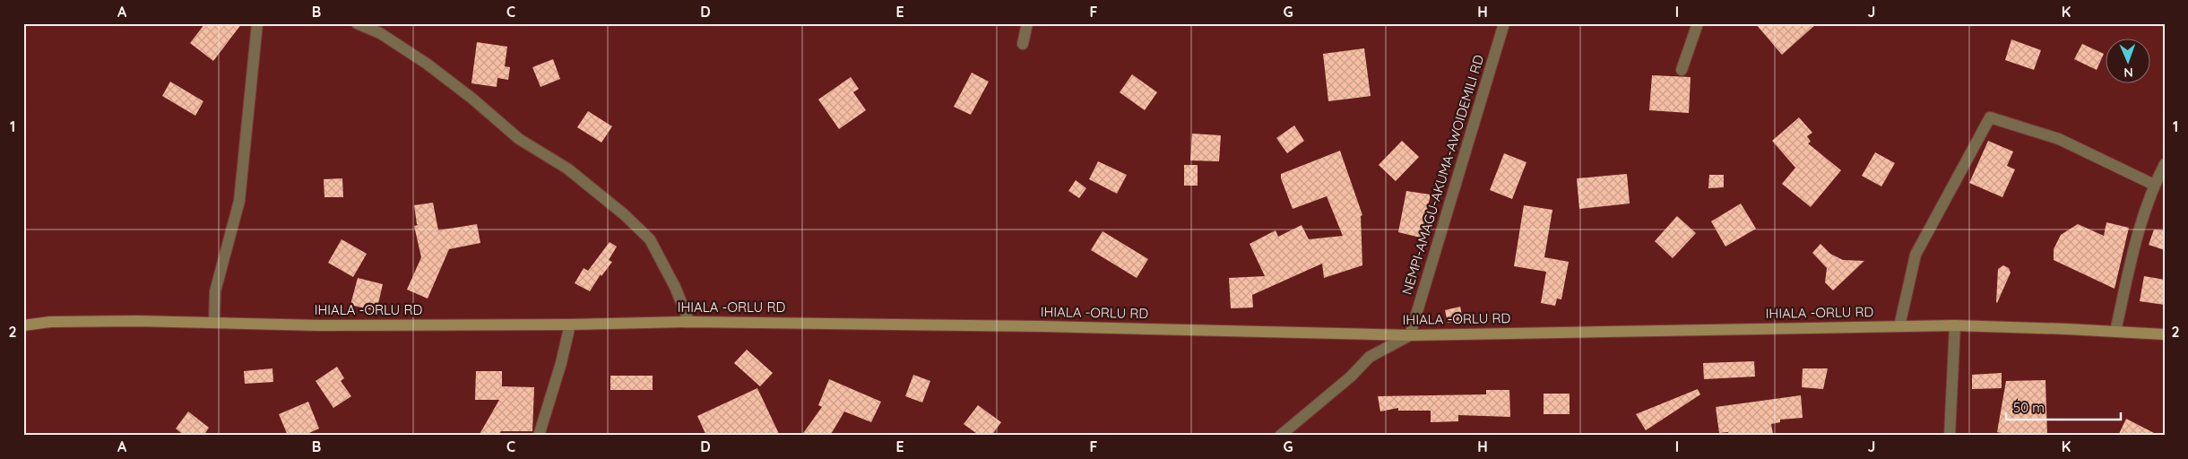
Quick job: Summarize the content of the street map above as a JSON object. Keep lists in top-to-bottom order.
{
  "streets": {
    "main road": ["IHIALA -ORLU RD"],
    "street": ["NEMPI-AMAGU-AKUMA-AWOIDEMILI RD"]
  },
  "crossings": [
    ["NEMPI-AMAGU-AKUMA-AWOIDEMILI RD", "IHIALA -ORLU RD"]
  ],
  "scale_bar": "50 m",
  "north": "bottom",
  "grid": {
    "columns": [
      "A",
      "B",
      "C",
      "D",
      "E",
      "F",
      "G",
      "H",
      "I",
      "J",
      "K"
    ],
    "rows": ["1", "2"]
  }
}
